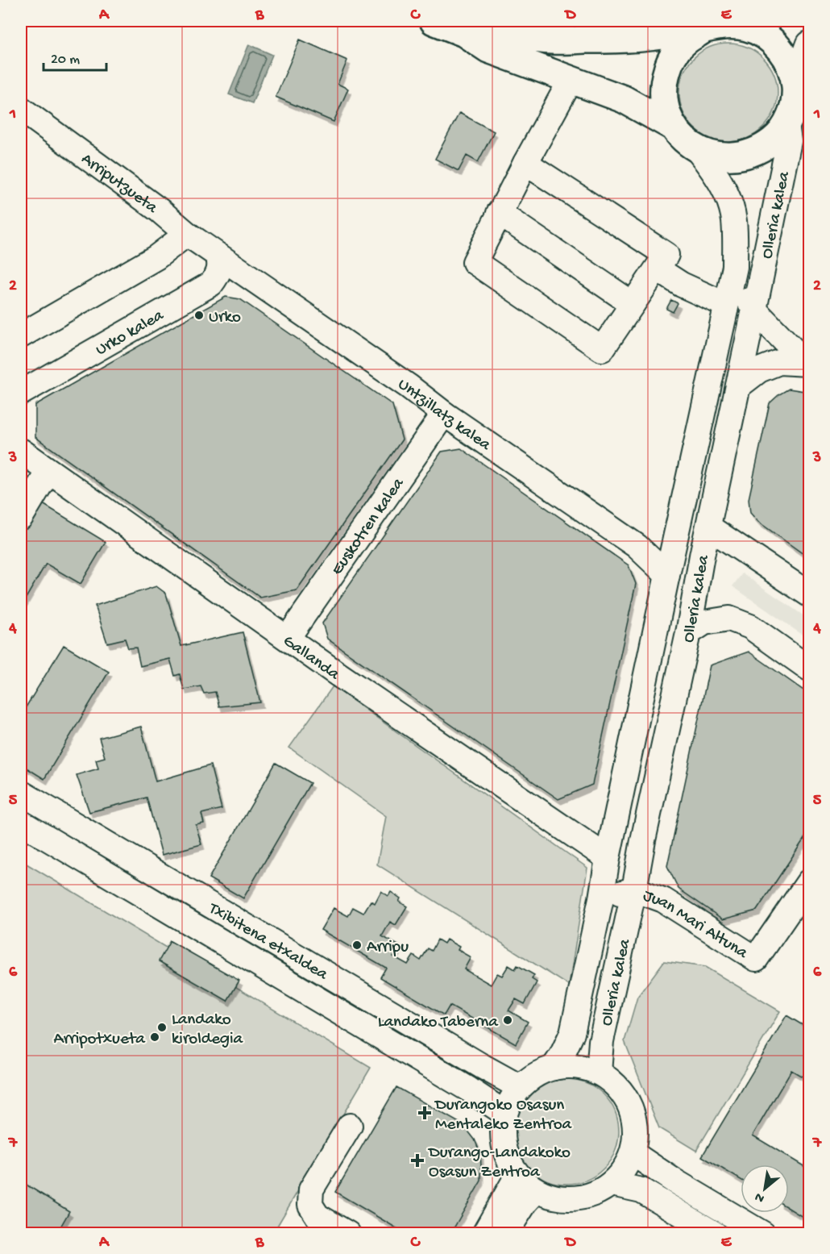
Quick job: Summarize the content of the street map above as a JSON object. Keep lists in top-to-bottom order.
{
  "streets": {
    "street": [
      "Arriputzueta",
      "Olleria kalea",
      "Urko kalea",
      "Untzillatz kalea",
      "Euskotren kalea",
      "Gallanda",
      "Juan Mari Altuna",
      "Txibitena etxaldea"
    ]
  },
  "crossings": [
    ["Arriputzueta", "Urko kalea"],
    ["Arriputzueta", "Untzillatz kalea"],
    ["Olleria kalea", "Untzillatz kalea"],
    ["Olleria kalea", "Gallanda"],
    ["Olleria kalea", "Juan Mari Altuna"],
    ["Olleria kalea", "Txibitena etxaldea"],
    ["Urko kalea", "Untzillatz kalea"],
    ["Untzillatz kalea", "Euskotren kalea"],
    ["Euskotren kalea", "Gallanda"]
  ],
  "places": {
    "other": [
      "Urko",
      "Arripu",
      "Landako Taberna",
      "Landako kiroldegia",
      "Arripotxueta"
    ],
    "health": ["Durangoko Osasun Mentaleko Zentroa", "Durango-Landakoko Osasun Zentroa"]
  },
  "scale_bar": "20 m",
  "north": "bottom left",
  "grid": {
    "columns": [
      "A",
      "B",
      "C",
      "D",
      "E"
    ],
    "rows": [
      "1",
      "2",
      "3",
      "4",
      "5",
      "6",
      "7"
    ]
  }
}
